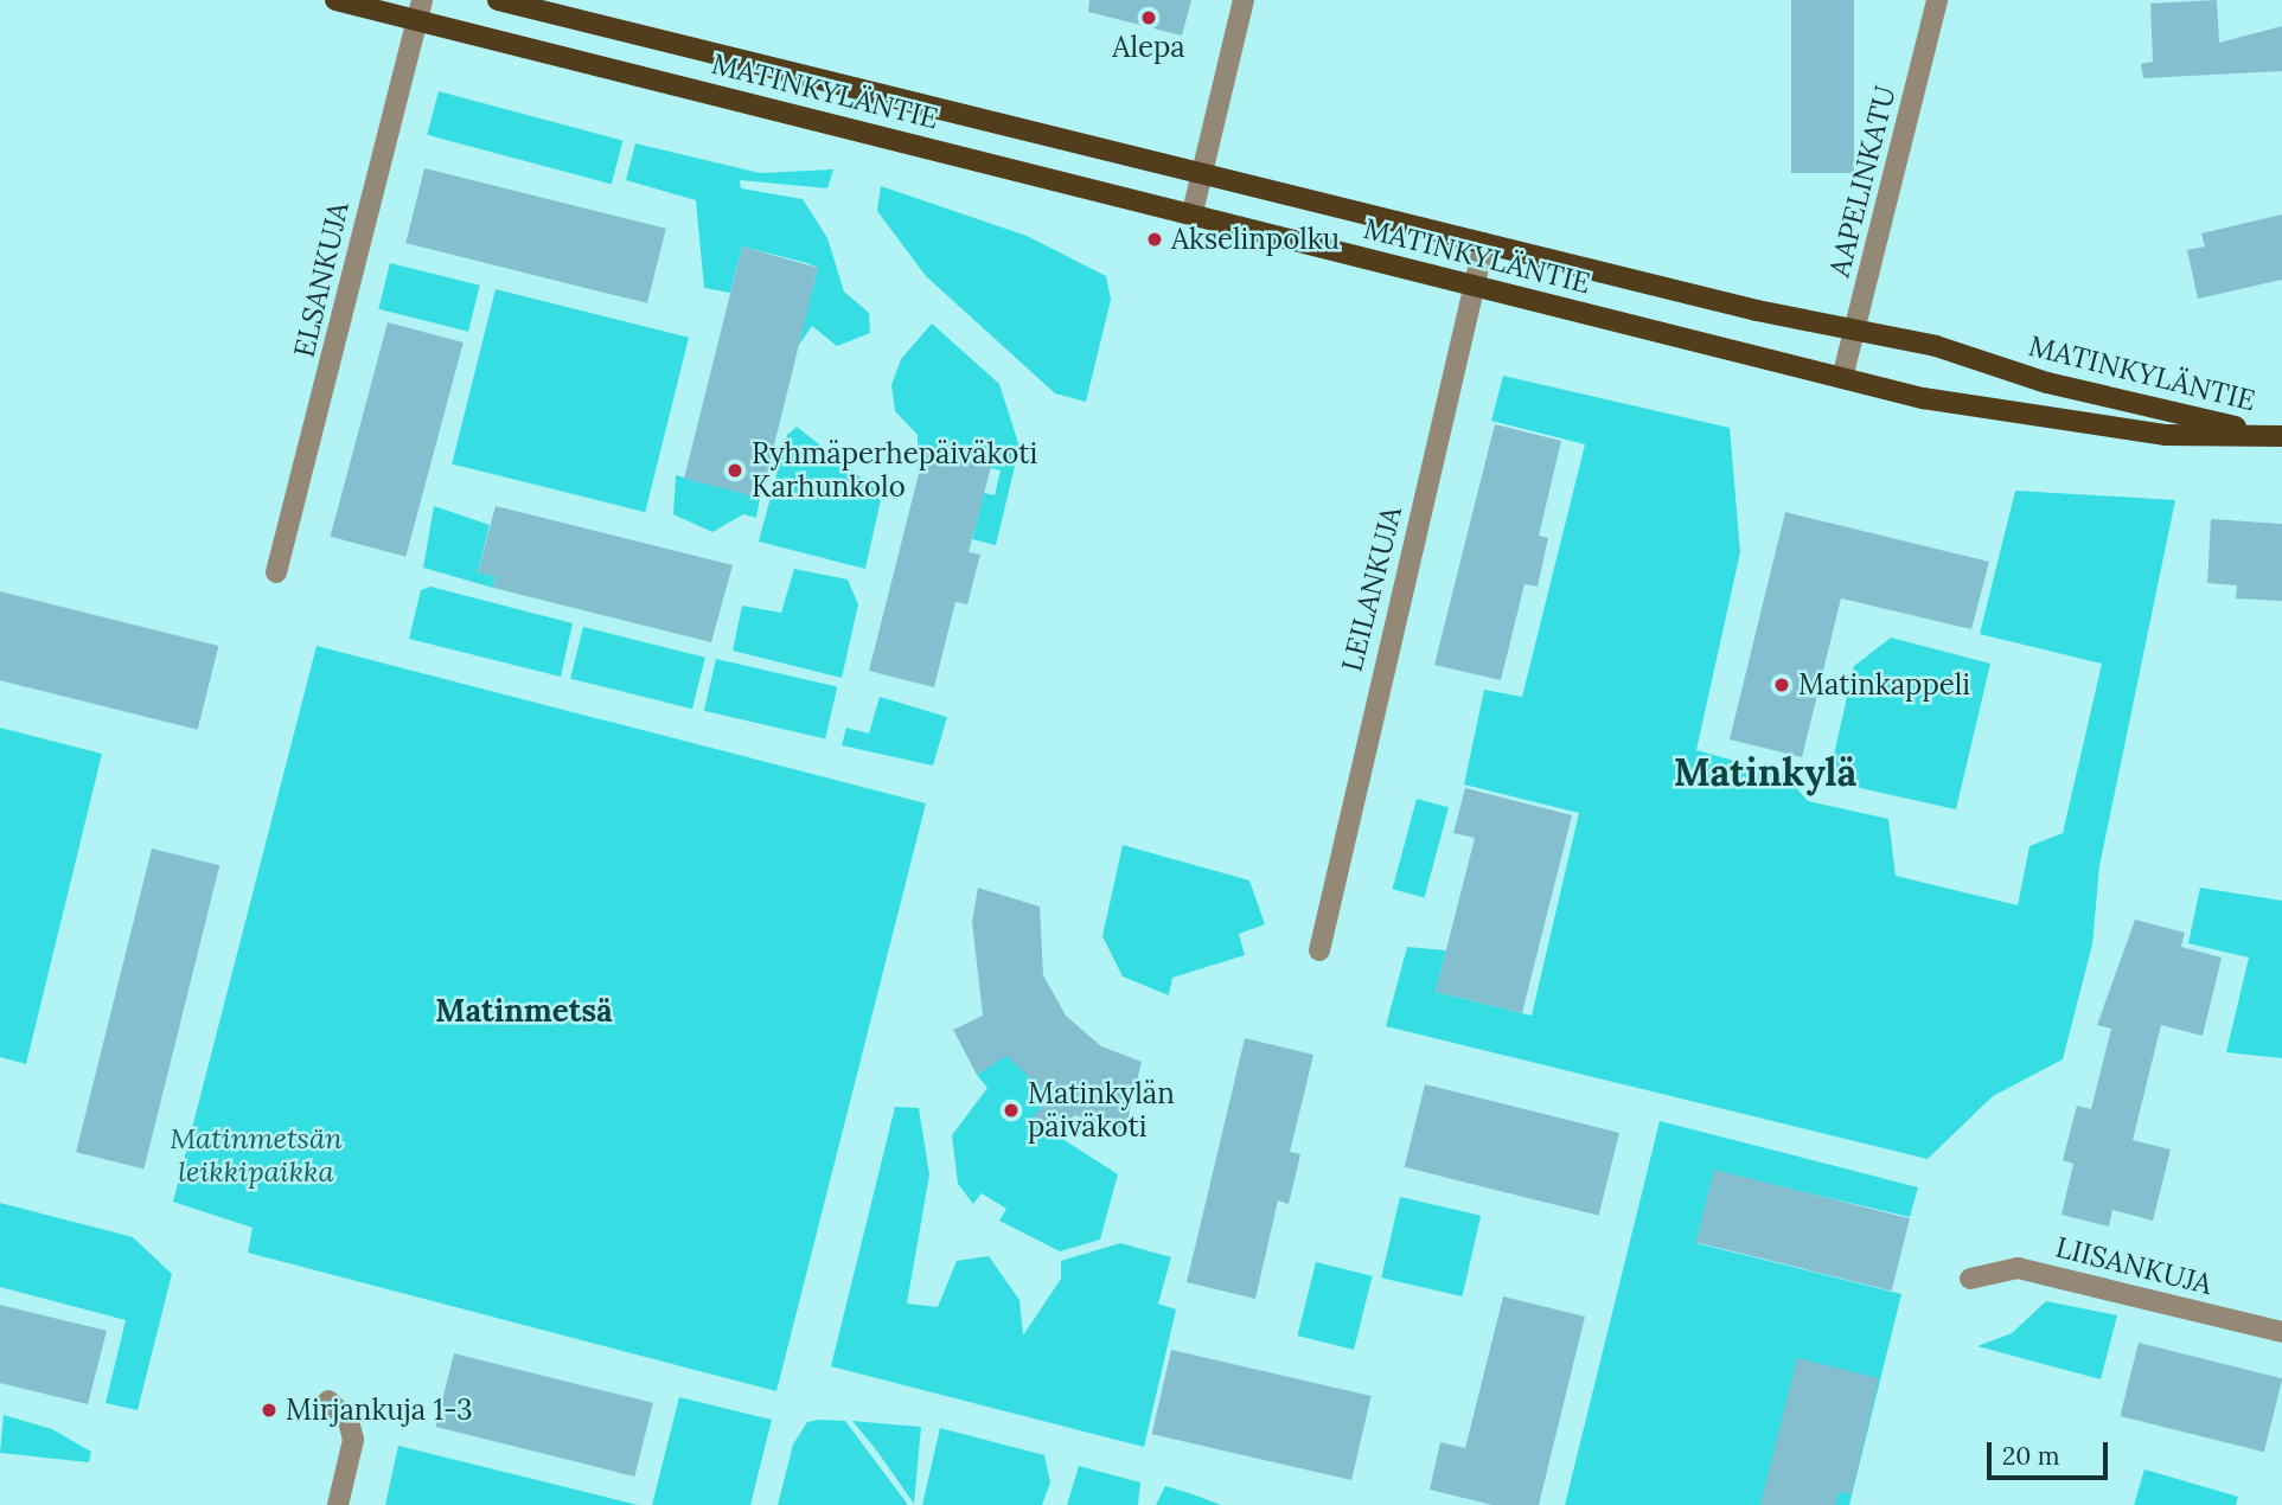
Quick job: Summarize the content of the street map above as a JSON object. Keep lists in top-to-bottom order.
{
  "streets": {
    "main road": ["MATINKYLÄNTIE"],
    "street": [
      "AAPELINKATU",
      "ELSANKUJA",
      "LEILANKUJA",
      "LIISANKUJA"
    ]
  },
  "crossings": [
    ["MATINKYLÄNTIE", "AAPELINKATU"],
    ["MATINKYLÄNTIE", "ELSANKUJA"],
    ["MATINKYLÄNTIE", "LEILANKUJA"]
  ],
  "districts": ["Matinkylä", "Matinmetsä"],
  "parks": ["Matinmetsän leikkipaikka"],
  "places": [
    "Alepa",
    "Akselinpolku",
    "Ryhmäperhepäiväkoti Karhunkolo",
    "Matinkappeli",
    "Matinkylän päiväkoti",
    "Mirjankuja 1-3"
  ],
  "scale_bar": "20 m"
}
